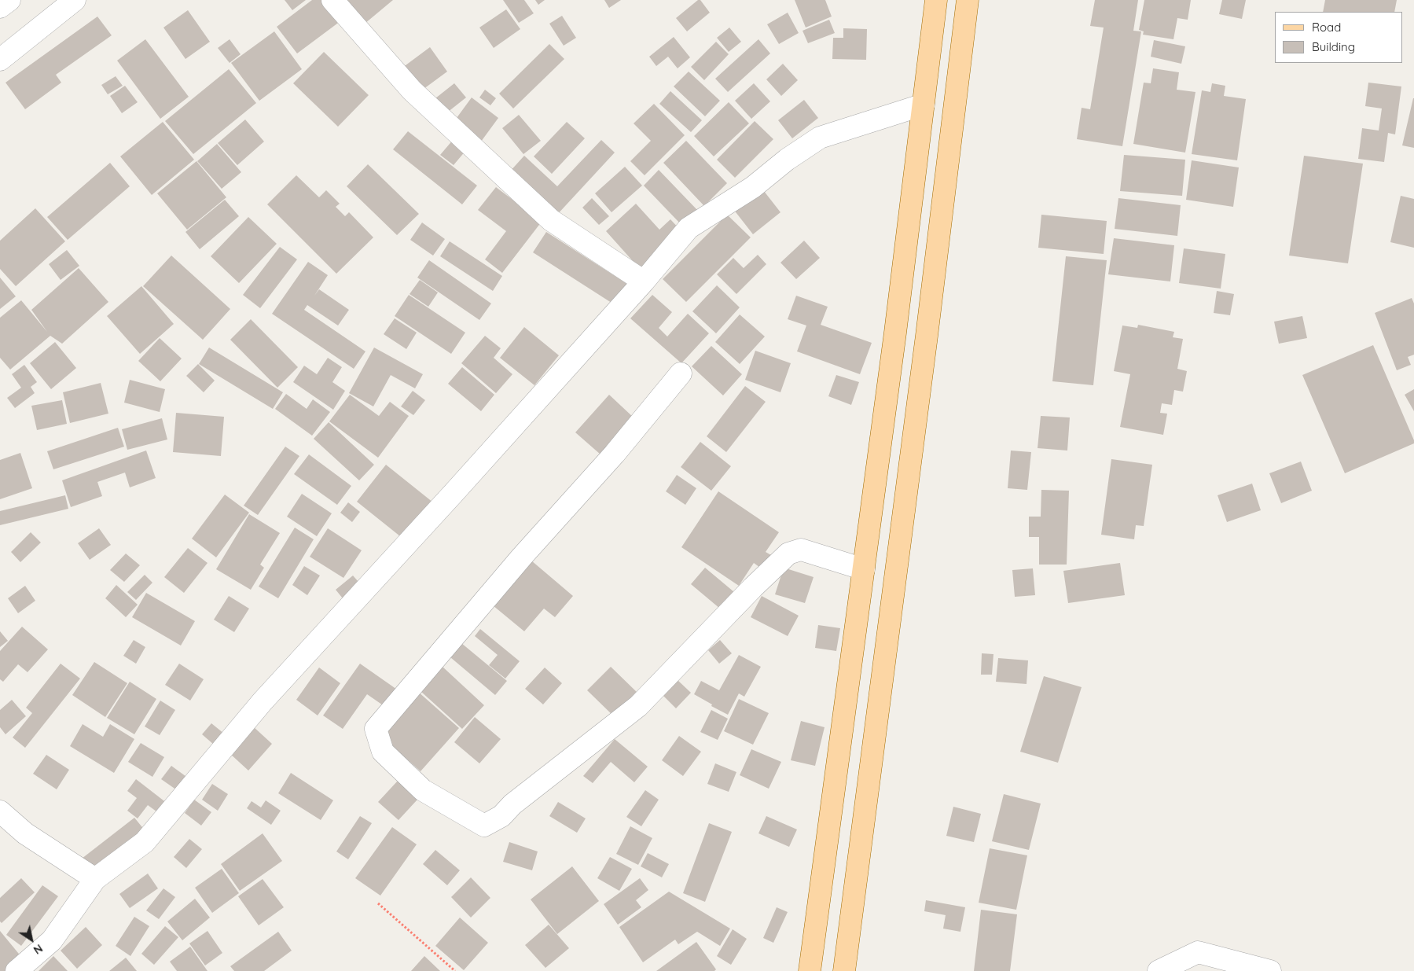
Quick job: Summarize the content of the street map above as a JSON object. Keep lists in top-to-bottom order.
{
  "legend": ["Road", "Building"],
  "north": "bottom right"
}
